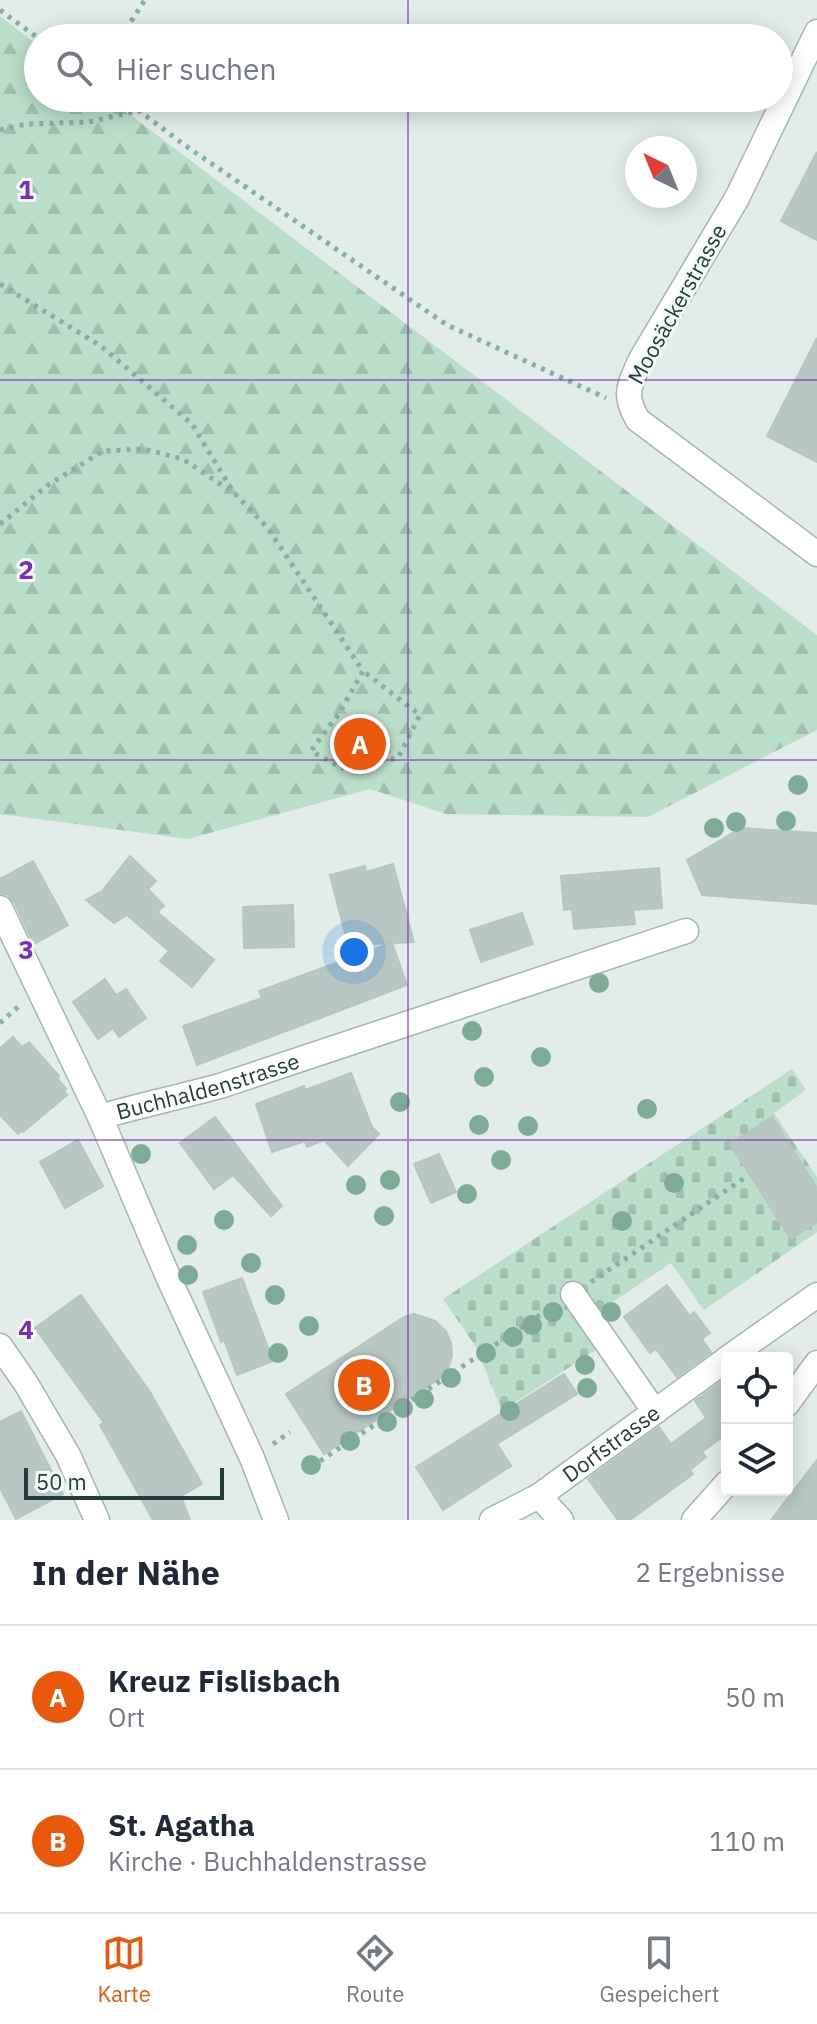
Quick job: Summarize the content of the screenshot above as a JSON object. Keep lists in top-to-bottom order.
{
  "streets": {
    "street": ["Moosäckerstrasse", "Buchhaldenstrasse", "Dorfstrasse"]
  },
  "scale_bar": "50 m",
  "north": "top left",
  "page": {
    "search": "Hier suchen",
    "pins": ["A", "B"],
    "scale": "50 m",
    "heading": ["In der Nähe", "2 Ergebnisse"],
    "list": [
      {
        "mark": "A",
        "name": "Kreuz Fislisbach",
        "note": "Ort",
        "value": "50 m"
      },
      {
        "mark": "B",
        "name": "St. Agatha",
        "note": "Kirche · Buchhaldenstrasse",
        "value": "110 m"
      }
    ],
    "nav": ["Karte", "Route", "Gespeichert"]
  },
  "grid": {
    "rows": [
      "1",
      "2",
      "3",
      "4"
    ]
  }
}
